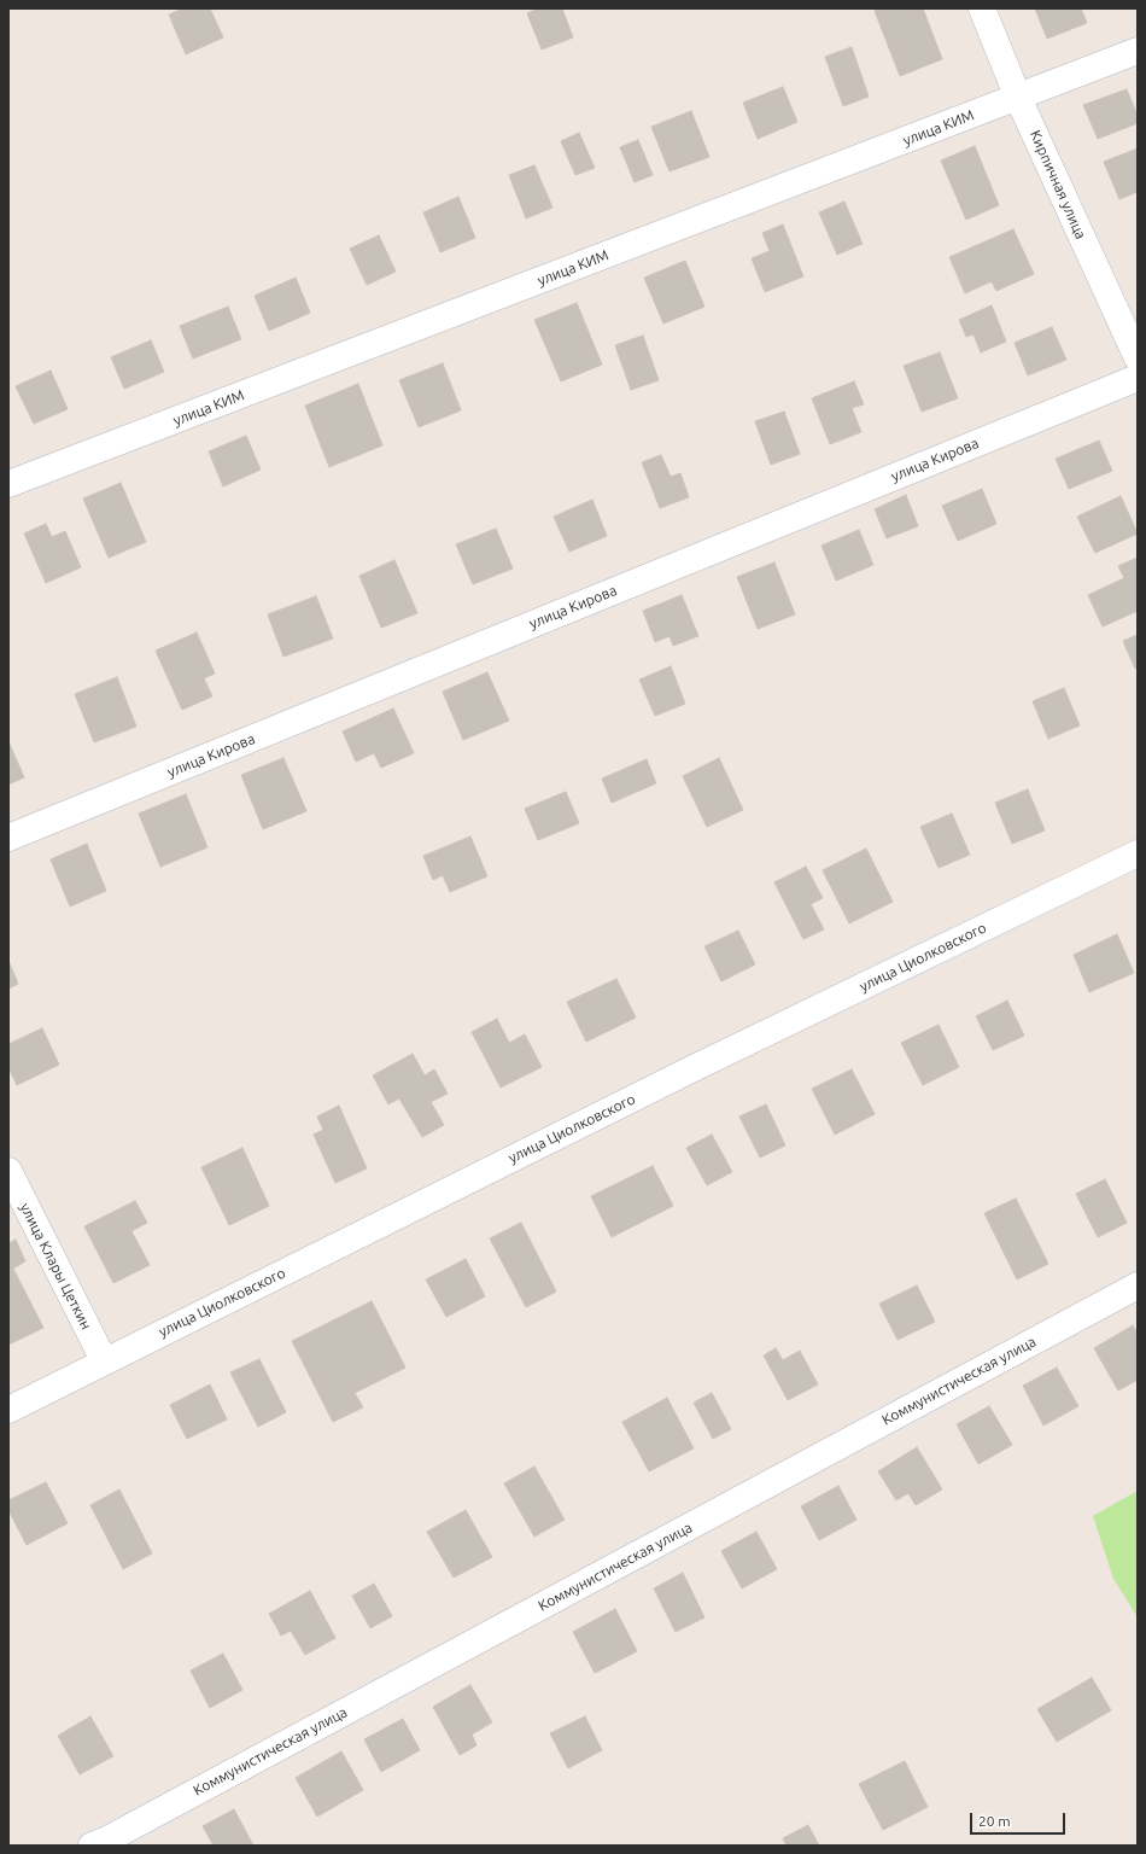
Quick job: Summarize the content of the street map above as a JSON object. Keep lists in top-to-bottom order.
{
  "streets": {
    "street": [
      "улица КИМ",
      "Кирпичная улица",
      "улица Кирова",
      "улица Циолковского",
      "улица Клары Цеткин",
      "Коммунистическая улица"
    ]
  },
  "crossings": [
    ["улица КИМ", "Кирпичная улица"],
    ["улица Циолковского", "улица Клары Цеткин"]
  ],
  "scale_bar": "20 m"
}
